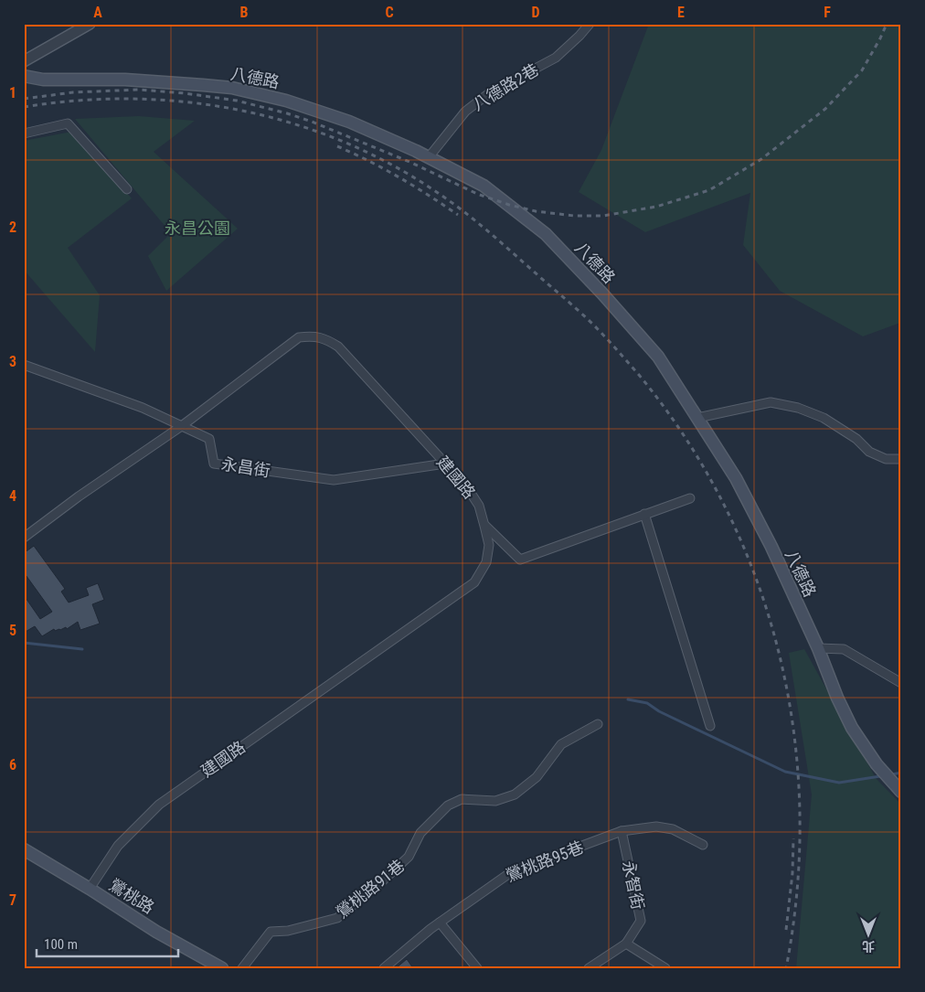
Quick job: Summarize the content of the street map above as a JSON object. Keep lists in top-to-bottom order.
{
  "streets": {
    "main road": ["八德路", "鶯桃路"],
    "street": [
      "八德路2巷",
      "永昌街",
      "建國路",
      "鶯桃路95巷",
      "永智街",
      "鶯桃路91巷"
    ]
  },
  "crossings": [
    ["八德路", "八德路2巷"],
    ["永昌街", "建國路"],
    ["建國路", "鶯桃路"],
    ["鶯桃路95巷", "永智街"]
  ],
  "parks": ["永昌公園"],
  "scale_bar": "100 m",
  "north": "bottom",
  "grid": {
    "columns": [
      "A",
      "B",
      "C",
      "D",
      "E",
      "F"
    ],
    "rows": [
      "1",
      "2",
      "3",
      "4",
      "5",
      "6",
      "7"
    ]
  }
}
